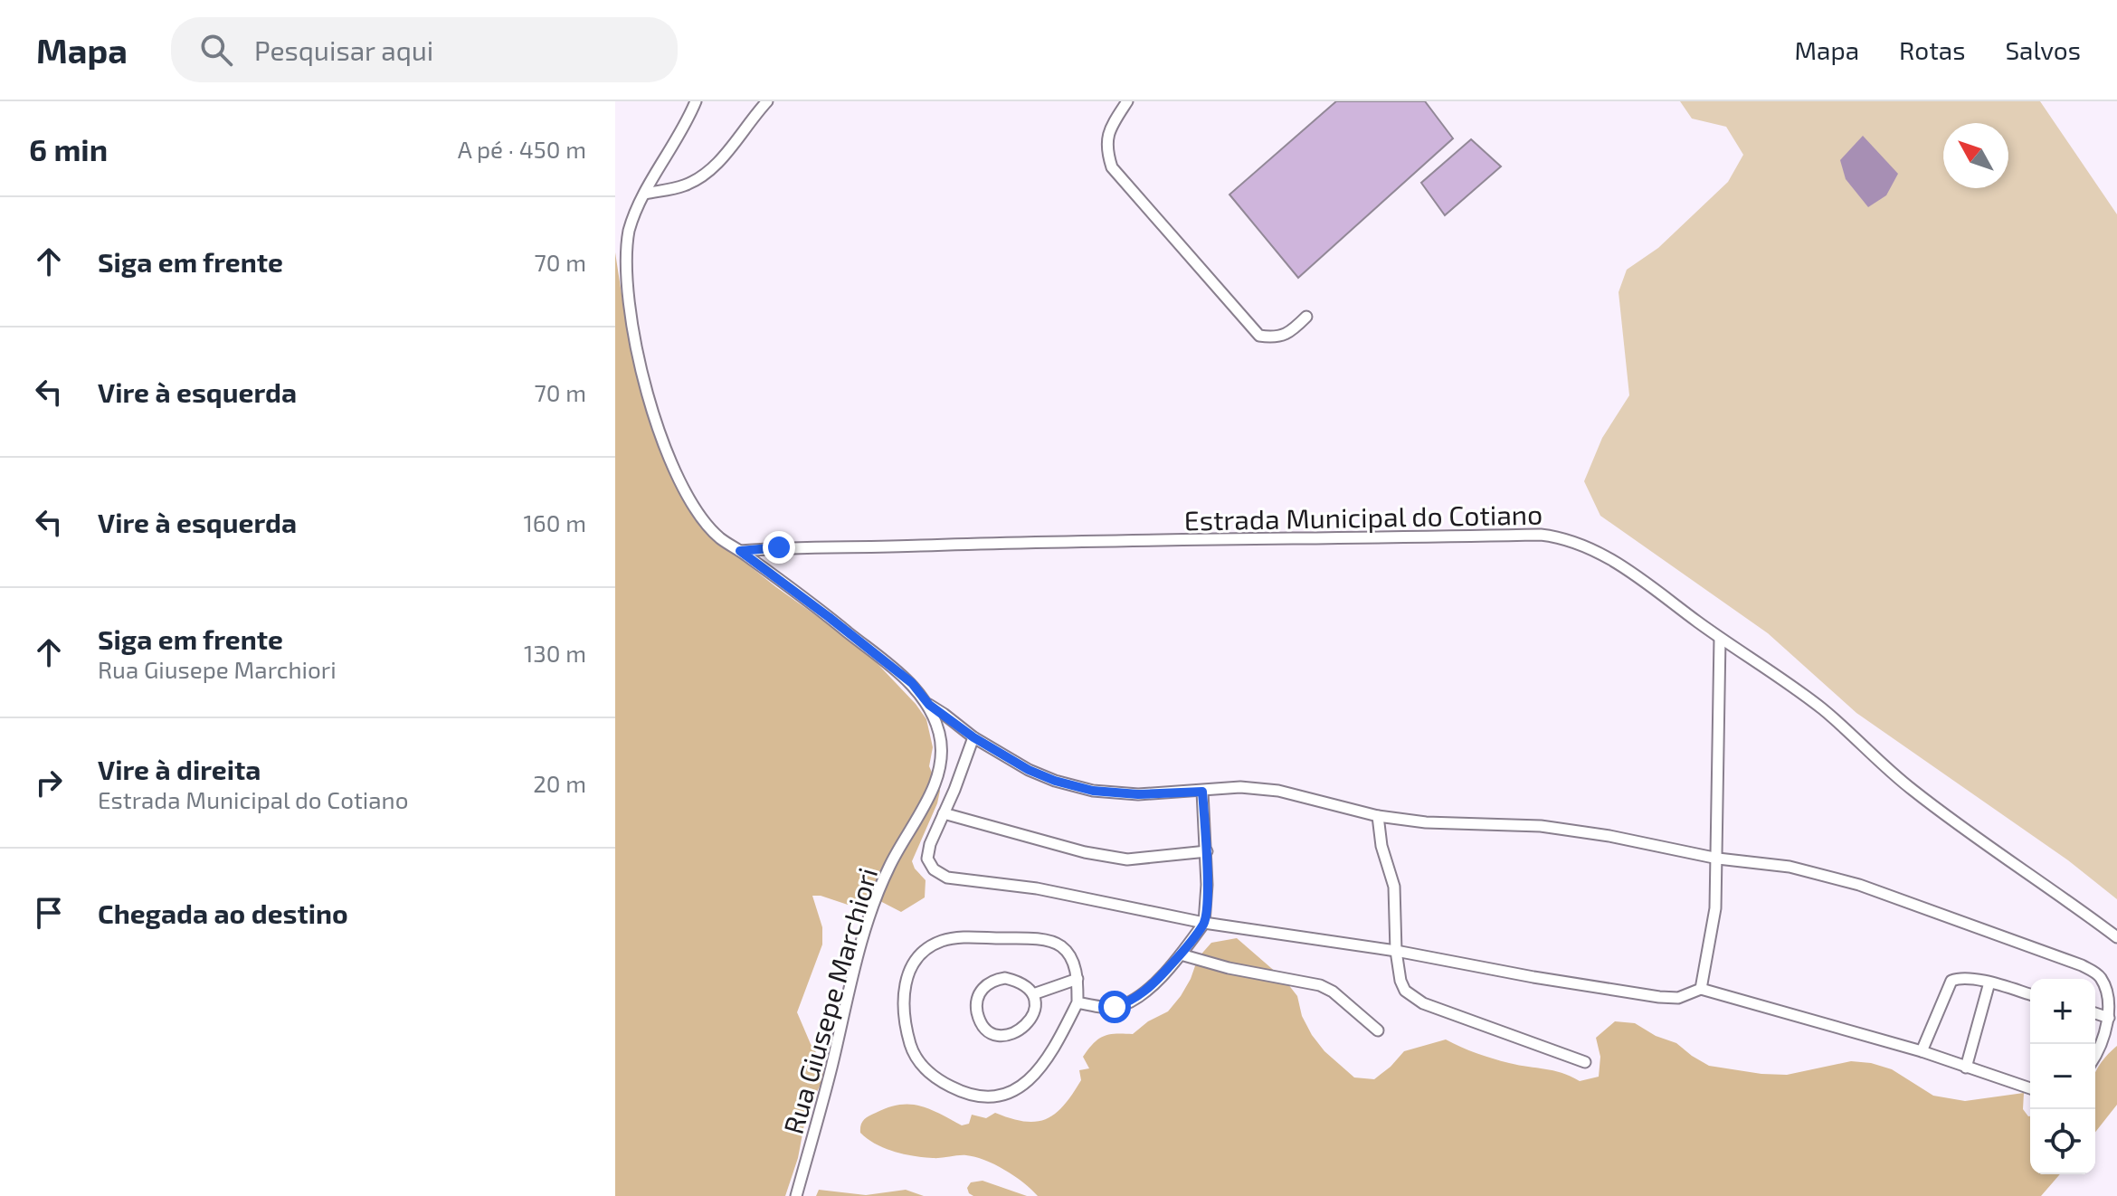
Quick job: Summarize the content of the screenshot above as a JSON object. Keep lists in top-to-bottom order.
{
  "streets": {
    "street": ["Estrada Municipal do Cotiano", "Rua Giusepe Marchiori"]
  },
  "crossings": [
    ["Estrada Municipal do Cotiano", "Rua Giusepe Marchiori"]
  ],
  "north": "top left",
  "page": {
    "header": "Mapa",
    "search": "Pesquisar aqui",
    "nav": ["Mapa", "Rotas", "Salvos"],
    "heading": ["6 min", "A pé · 450 m"],
    "list": [
      ["Siga em frente", "70 m"],
      ["Vire à esquerda", "70 m"],
      ["Vire à esquerda", "160 m"],
      ["Siga em frente", "Rua Giusepe Marchiori", "130 m"],
      ["Vire à direita", "Estrada Municipal do Cotiano", "20 m"],
      "Chegada ao destino"
    ],
    "map_buttons": ["+", "−"]
  }
}
